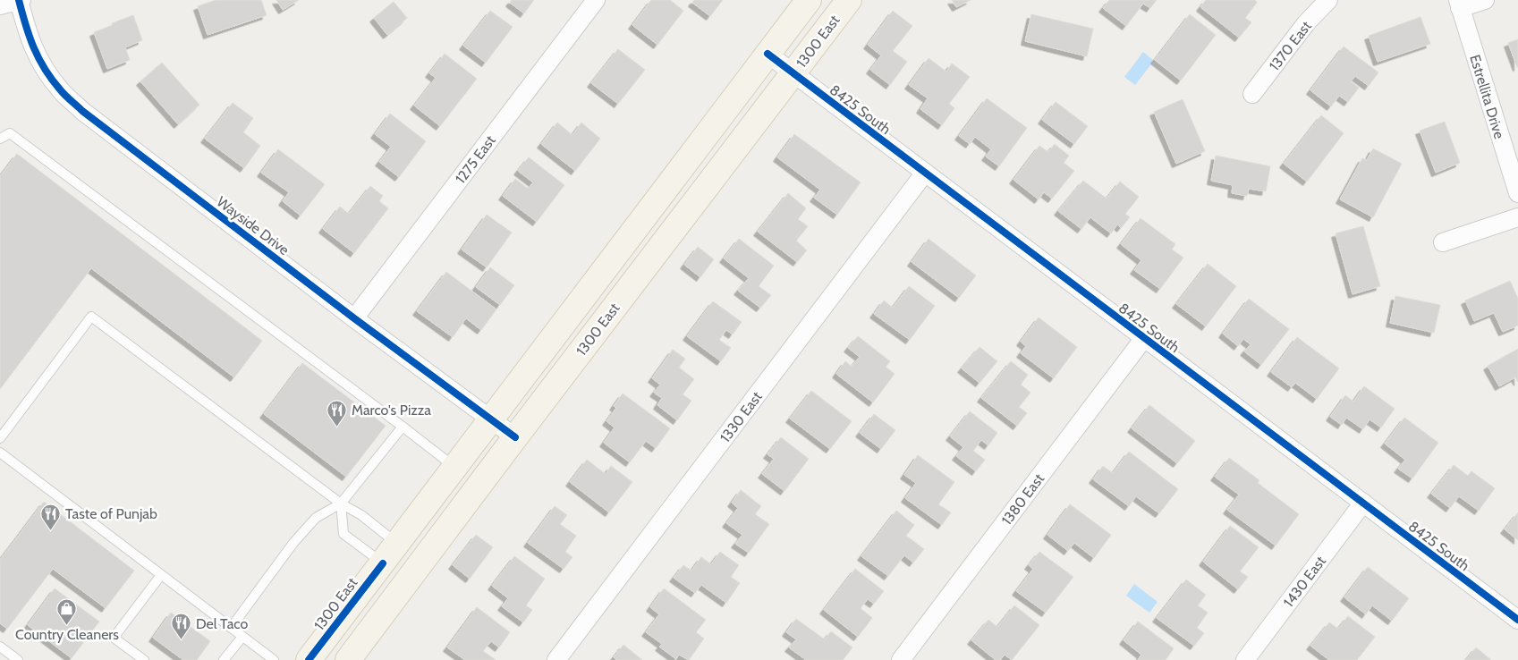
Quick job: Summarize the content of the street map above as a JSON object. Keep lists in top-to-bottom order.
{
  "streets": {
    "main road": ["1300 East"],
    "street": [
      "1370 East",
      "Estrellita Drive",
      "8425 South",
      "1275 East",
      "Wayside Drive",
      "1330 East",
      "1380 East",
      "1430 East"
    ]
  },
  "crossings": [
    ["1300 East", "8425 South"],
    ["1300 East", "Wayside Drive"],
    ["8425 South", "1330 East"],
    ["8425 South", "1380 East"],
    ["8425 South", "1430 East"],
    ["1275 East", "Wayside Drive"]
  ],
  "places": {
    "restaurant": ["Marco's Pizza", "Taste of Punjab", "Del Taco"],
    "shop": ["Country Cleaners"]
  }
}
